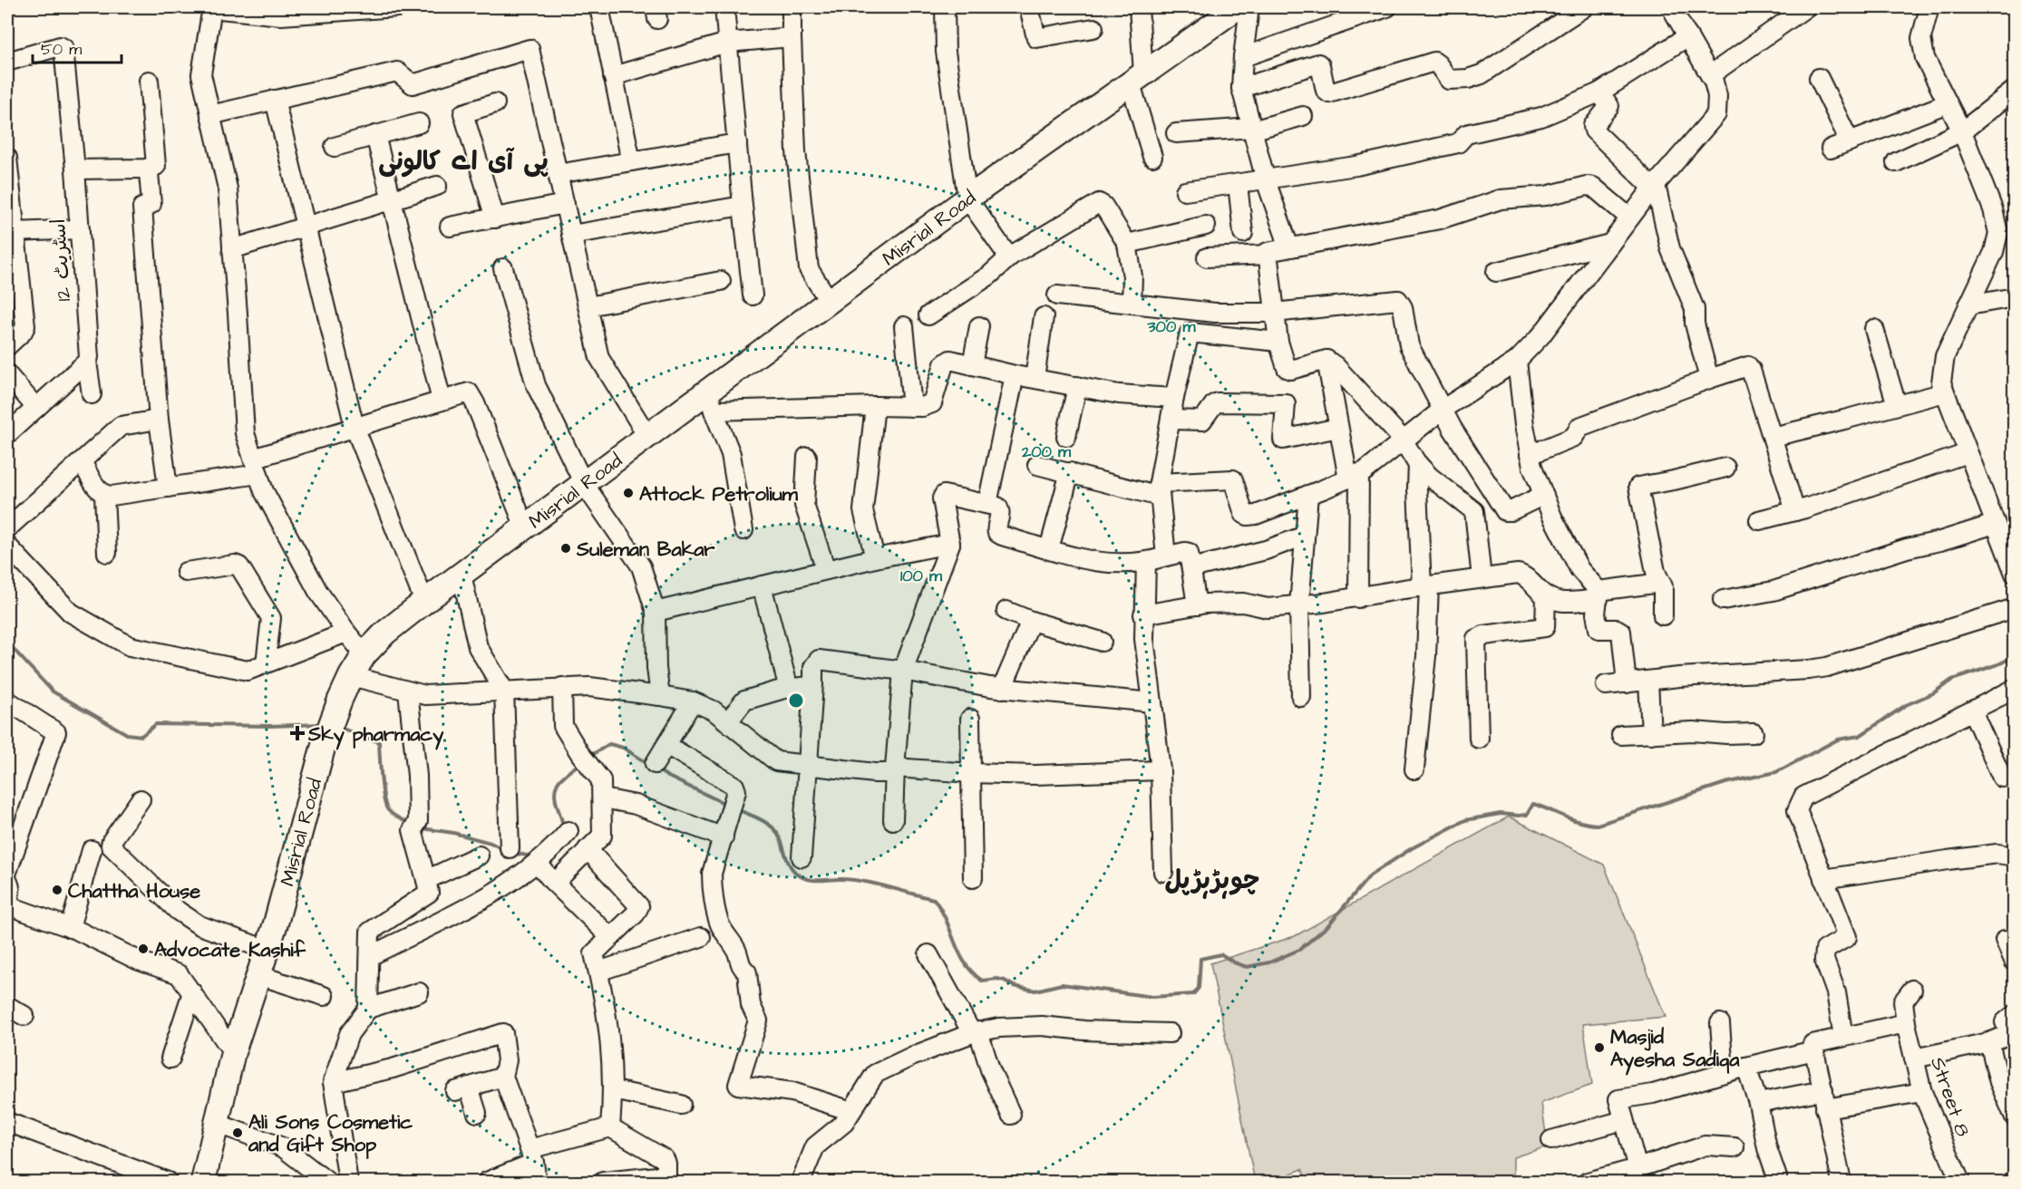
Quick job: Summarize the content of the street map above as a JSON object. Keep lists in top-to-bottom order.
{
  "streets": {
    "main road": ["Misrial Road"],
    "street": ["اسٹریٹ 12", "Street 8"]
  },
  "districts": ["پی آی اے کالونی", "چوہڑہڑپل"],
  "places": {
    "other": [
      "Attock Petrolium",
      "Suleman Bakar",
      "Chattha House",
      "Advocate Kashif",
      "Masjid Ayesha Sadiqa",
      "Ali Sons Cosmetic and Gift Shop"
    ],
    "health": ["Sky pharmacy"]
  },
  "scale_bar": "50 m",
  "rings": ["300 m", "200 m", "100 m"]
}
